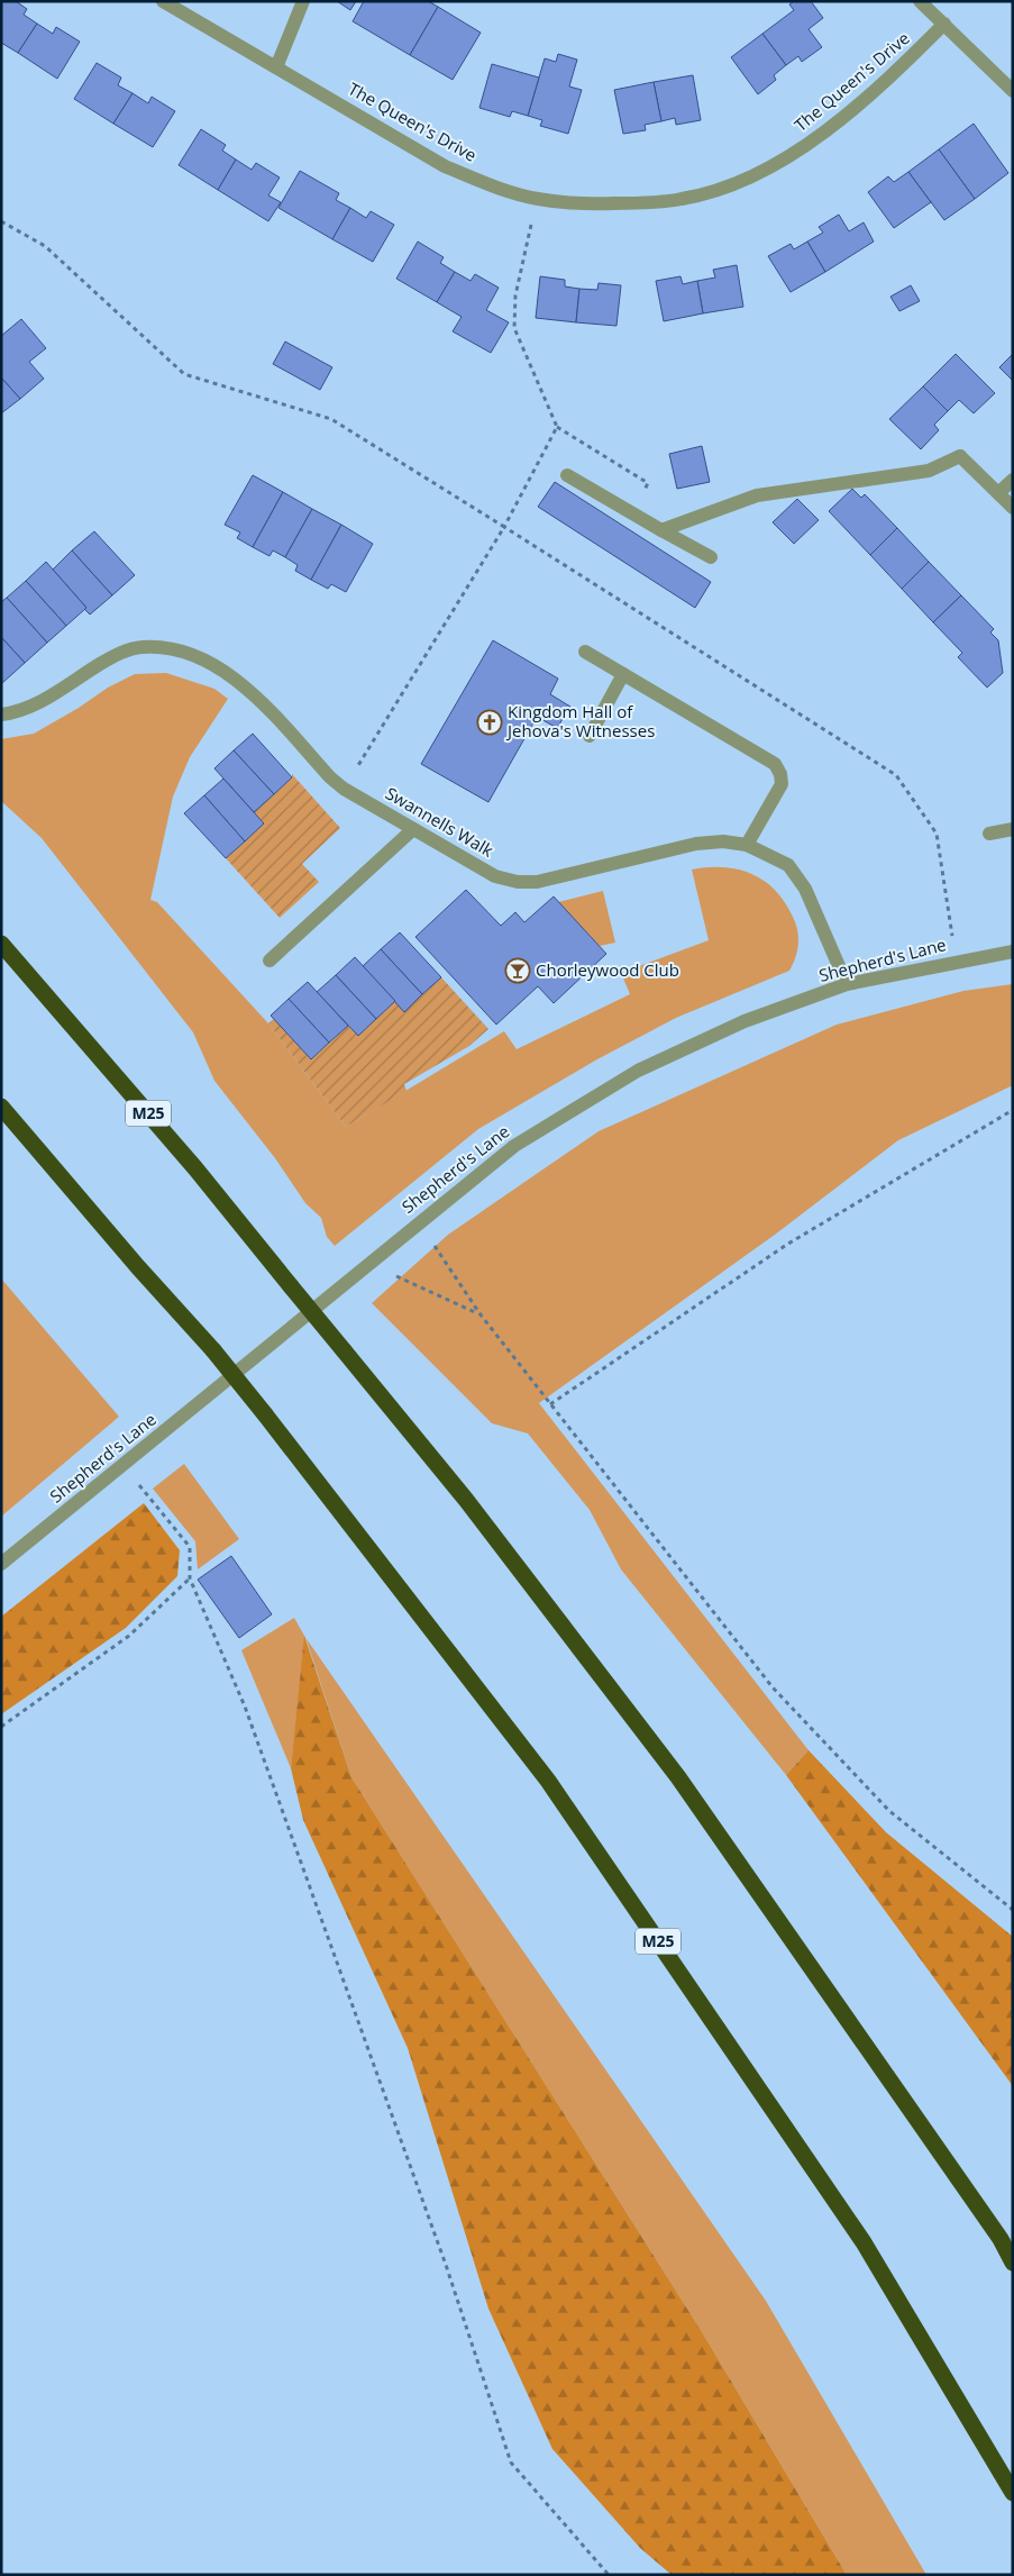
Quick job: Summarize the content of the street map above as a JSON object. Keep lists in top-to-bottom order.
{
  "streets": {
    "highway": ["M25"],
    "street": ["The Queen's Drive", "Swannells Walk", "Shepherd's Lane"]
  },
  "crossings": [
    ["Swannells Walk", "Shepherd's Lane"]
  ],
  "places": {
    "church": ["Kingdom Hall of Jehova's Witnesses"],
    "bar": ["Chorleywood Club"]
  }
}
